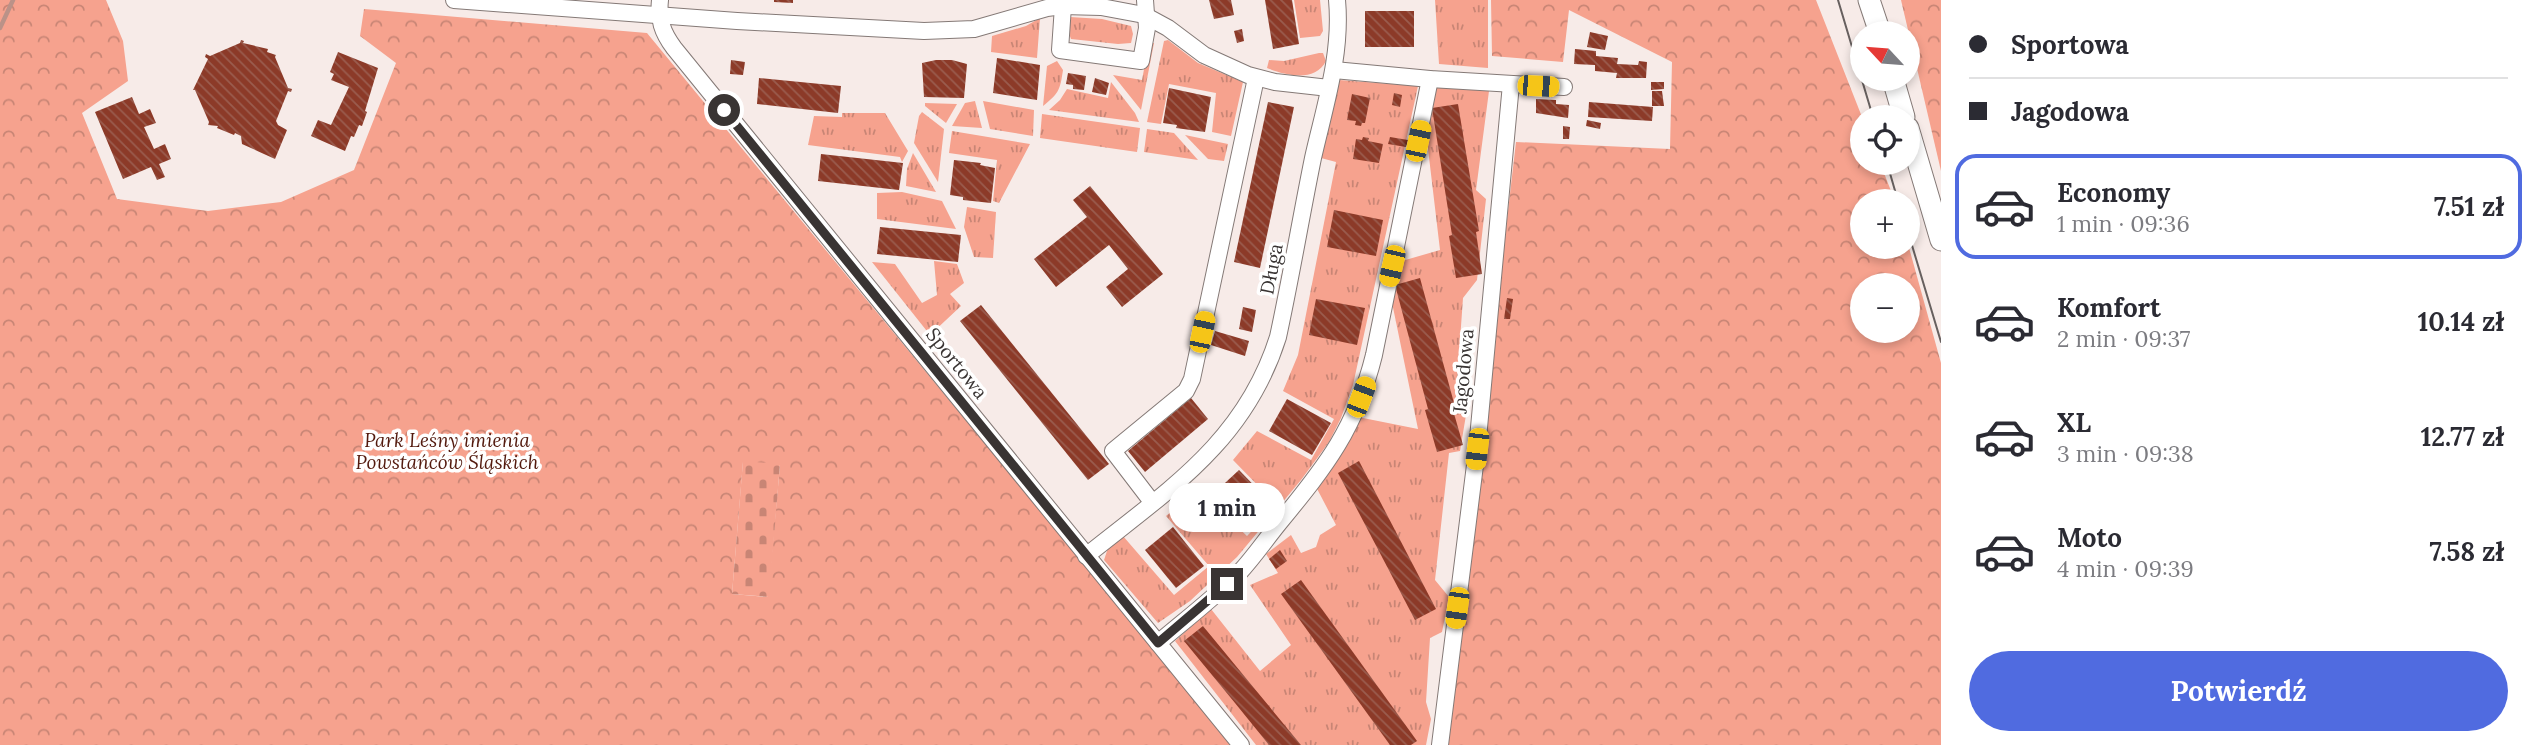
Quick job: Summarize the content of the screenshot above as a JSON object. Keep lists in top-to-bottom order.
{
  "streets": {
    "street": ["Długa", "Sportowa", "Jagodowa"]
  },
  "crossings": [
    ["Długa", "Sportowa"]
  ],
  "parks": ["Park Leśny imienia Powstańców Śląskich"],
  "north": "top left",
  "page": {
    "banner": ["Sportowa", "Jagodowa"],
    "map_buttons": ["+", "−"],
    "list": [
      {
        "name": "Economy",
        "note": "1 min · 09:36",
        "value": "7.51 zł"
      },
      {
        "name": "Komfort",
        "note": "2 min · 09:37",
        "value": "10.14 zł"
      },
      {
        "name": "XL",
        "note": "3 min · 09:38",
        "value": "12.77 zł"
      },
      {
        "name": "Moto",
        "note": "4 min · 09:39",
        "value": "7.58 zł"
      }
    ],
    "bubble": "1 min",
    "buttons": "Potwierdź"
  }
}
